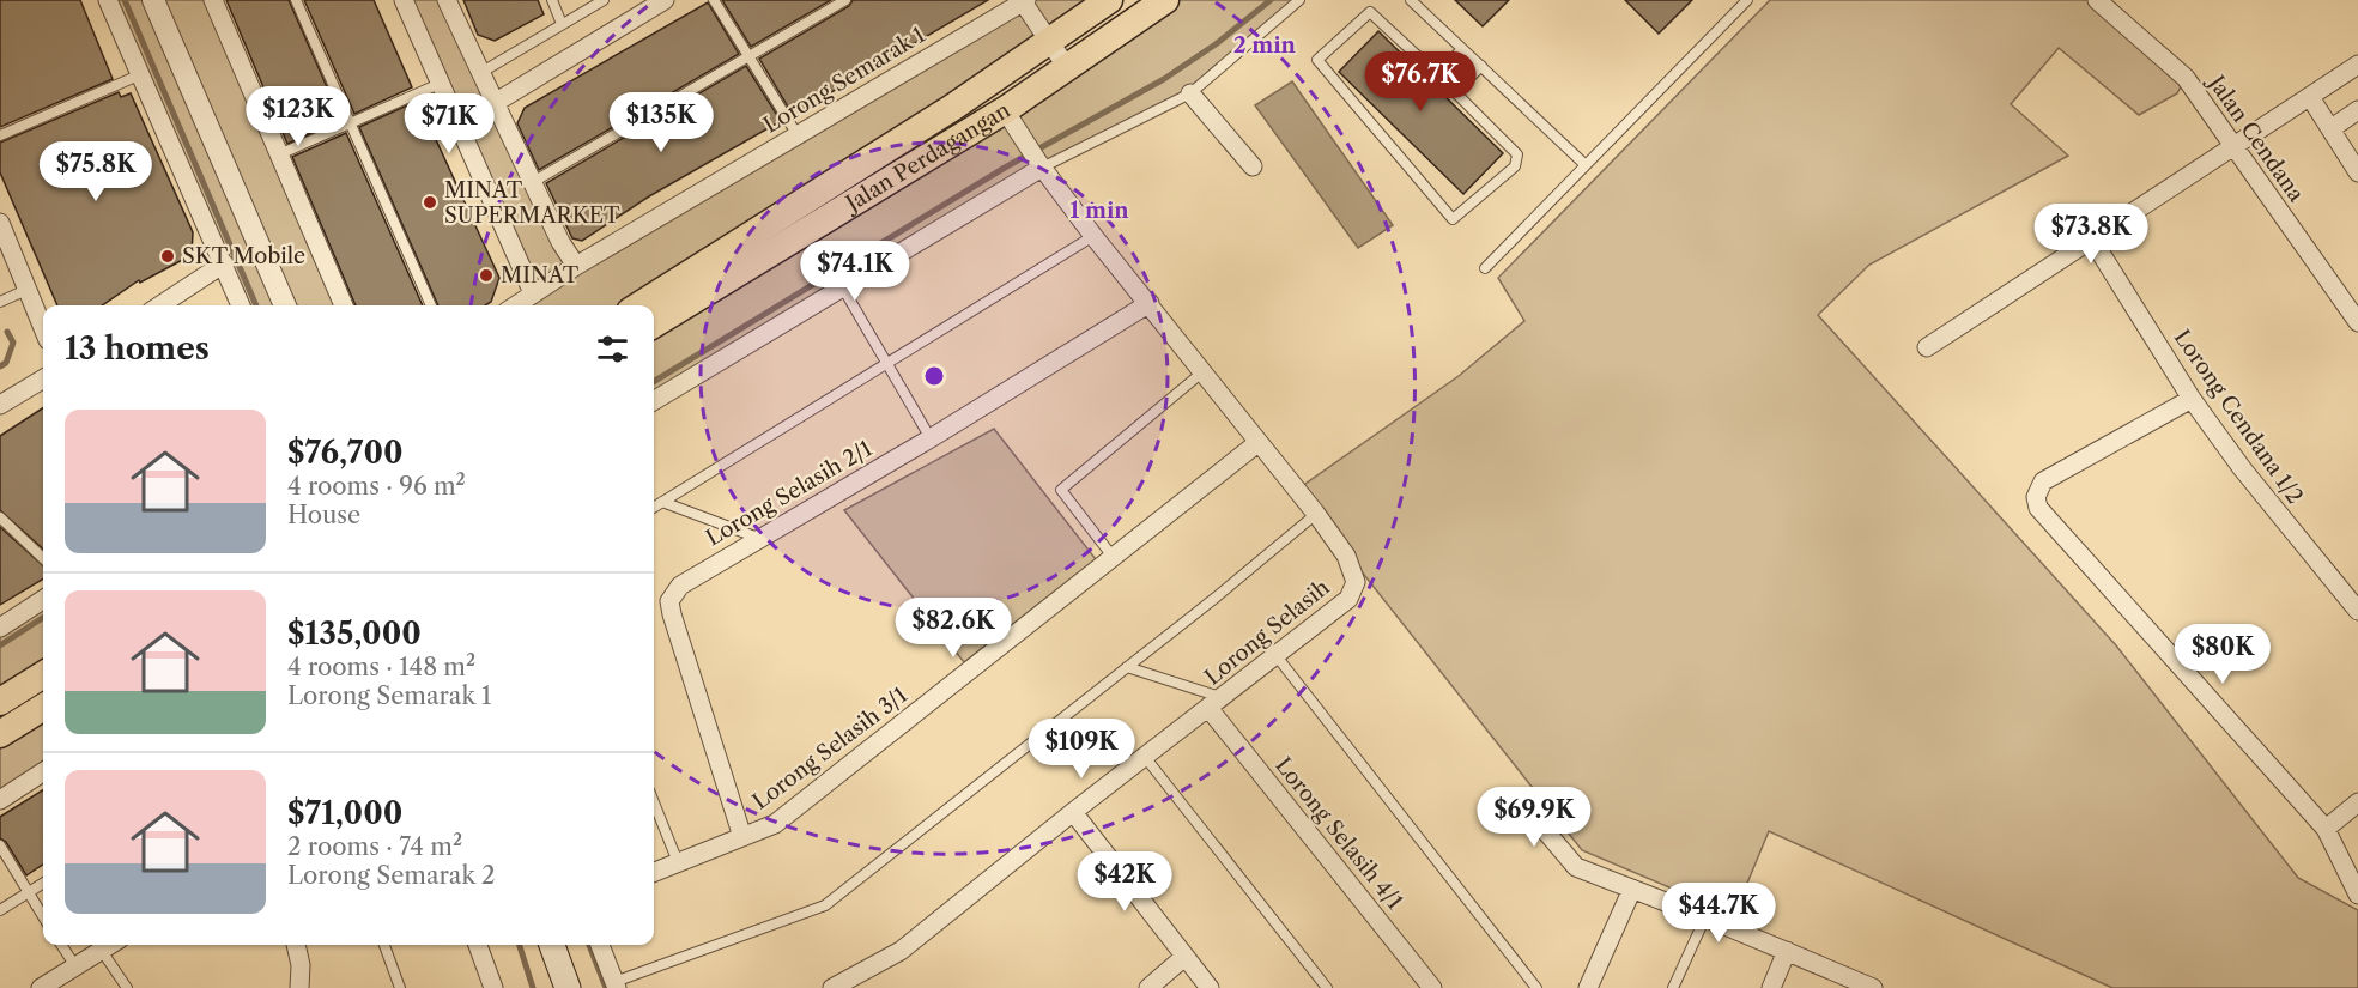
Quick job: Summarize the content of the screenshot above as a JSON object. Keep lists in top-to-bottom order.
{
  "streets": {
    "main road": ["Jalan Perdagangan"],
    "street": [
      "Lorong Semarak 1",
      "Jalan Cendana",
      "Lorong Cendana 1/2",
      "Lorong Selasih 2/1",
      "Lorong Selasih",
      "Lorong Selasih 3/1",
      "Lorong Selasih 4/1"
    ]
  },
  "crossings": [
    ["Jalan Perdagangan", "Lorong Selasih"],
    ["Lorong Selasih 2/1", "Lorong Selasih"],
    ["Lorong Selasih 2/1", "Lorong Selasih 3/1"],
    ["Lorong Selasih", "Lorong Selasih 3/1"],
    ["Lorong Selasih", "Lorong Selasih 4/1"]
  ],
  "places": ["MINAT SUPERMARKET", "SKT Mobile", "MINAT"],
  "page": {
    "price": [
      "$76.7K",
      "$123K",
      "$135K",
      "$71K",
      "$75.8K",
      "$73.8K",
      "$74.1K",
      "$82.6K",
      "$80K",
      "$109K",
      "$69.9K",
      "$42K",
      "$44.7K"
    ],
    "heading": "13 homes",
    "list": [
      {
        "name": "$76,700",
        "note": "4 rooms · 96 m² · House"
      },
      {
        "name": "$135,000",
        "note": "4 rooms · 148 m² · Lorong Semarak 1"
      },
      {
        "name": "$71,000",
        "note": "2 rooms · 74 m² · Lorong Semarak 2"
      }
    ]
  },
  "rings": ["2 min", "1 min"]
}
